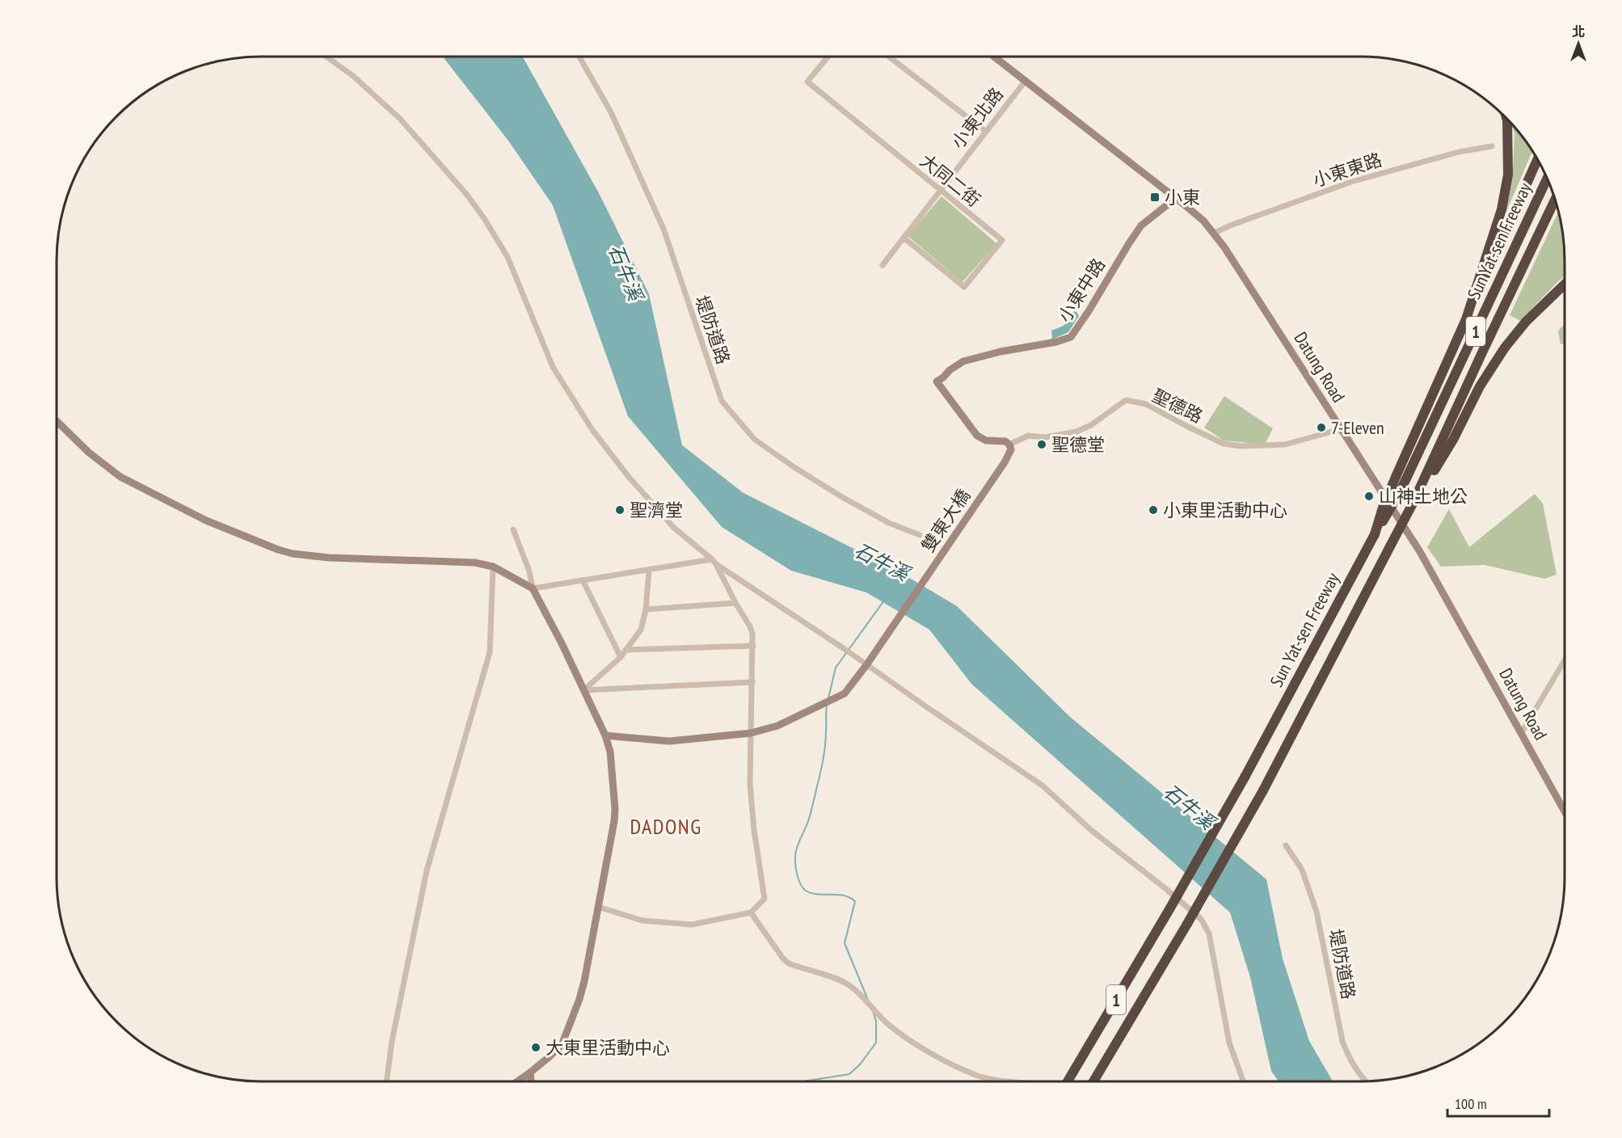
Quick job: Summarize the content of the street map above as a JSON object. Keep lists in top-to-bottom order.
{
  "streets": {
    "highway": ["Sun Yat-sen Freeway", "1"],
    "street": [
      "小東北路",
      "小東東路",
      "大同二街",
      "小東中路",
      "堤防道路",
      "Datung Road",
      "聖德路",
      "雙東大橋"
    ]
  },
  "crossings": [
    ["小東北路", "大同二街"],
    ["小東北路", "Datung Road"],
    ["小東東路", "Datung Road"],
    ["小東中路", "Datung Road"],
    ["小東中路", "聖德路"],
    ["小東中路", "雙東大橋"],
    ["Datung Road", "聖德路"],
    ["聖德路", "雙東大橋"]
  ],
  "districts": ["DADONG"],
  "water": ["石牛溪"],
  "places": {
    "transit": ["小東"],
    "other": [
      "7-Eleven",
      "聖德堂",
      "山神土地公",
      "聖濟堂",
      "小東里活動中心",
      "大東里活動中心"
    ]
  },
  "scale_bar": "100 m",
  "north": "top"
}
